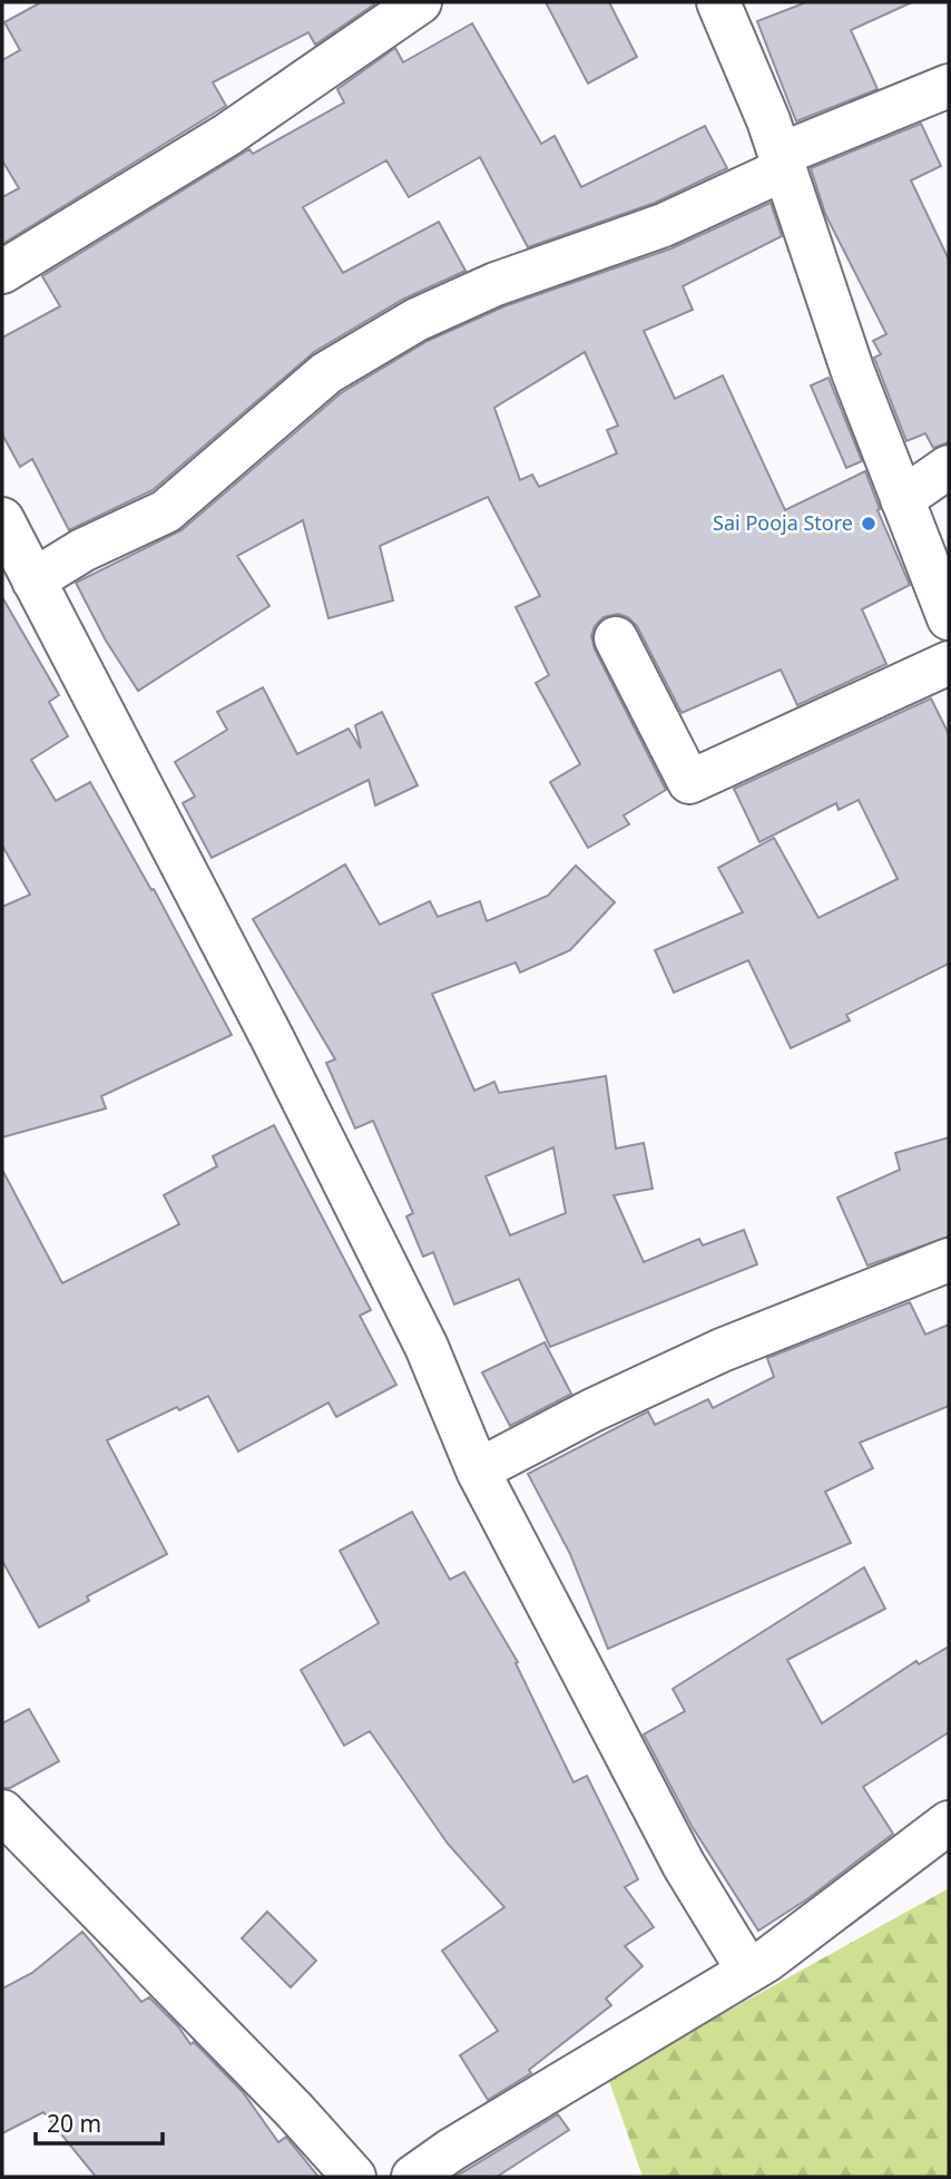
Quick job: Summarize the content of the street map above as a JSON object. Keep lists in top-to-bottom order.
{
  "places": ["Sai Pooja Store"],
  "scale_bar": "20 m"
}
